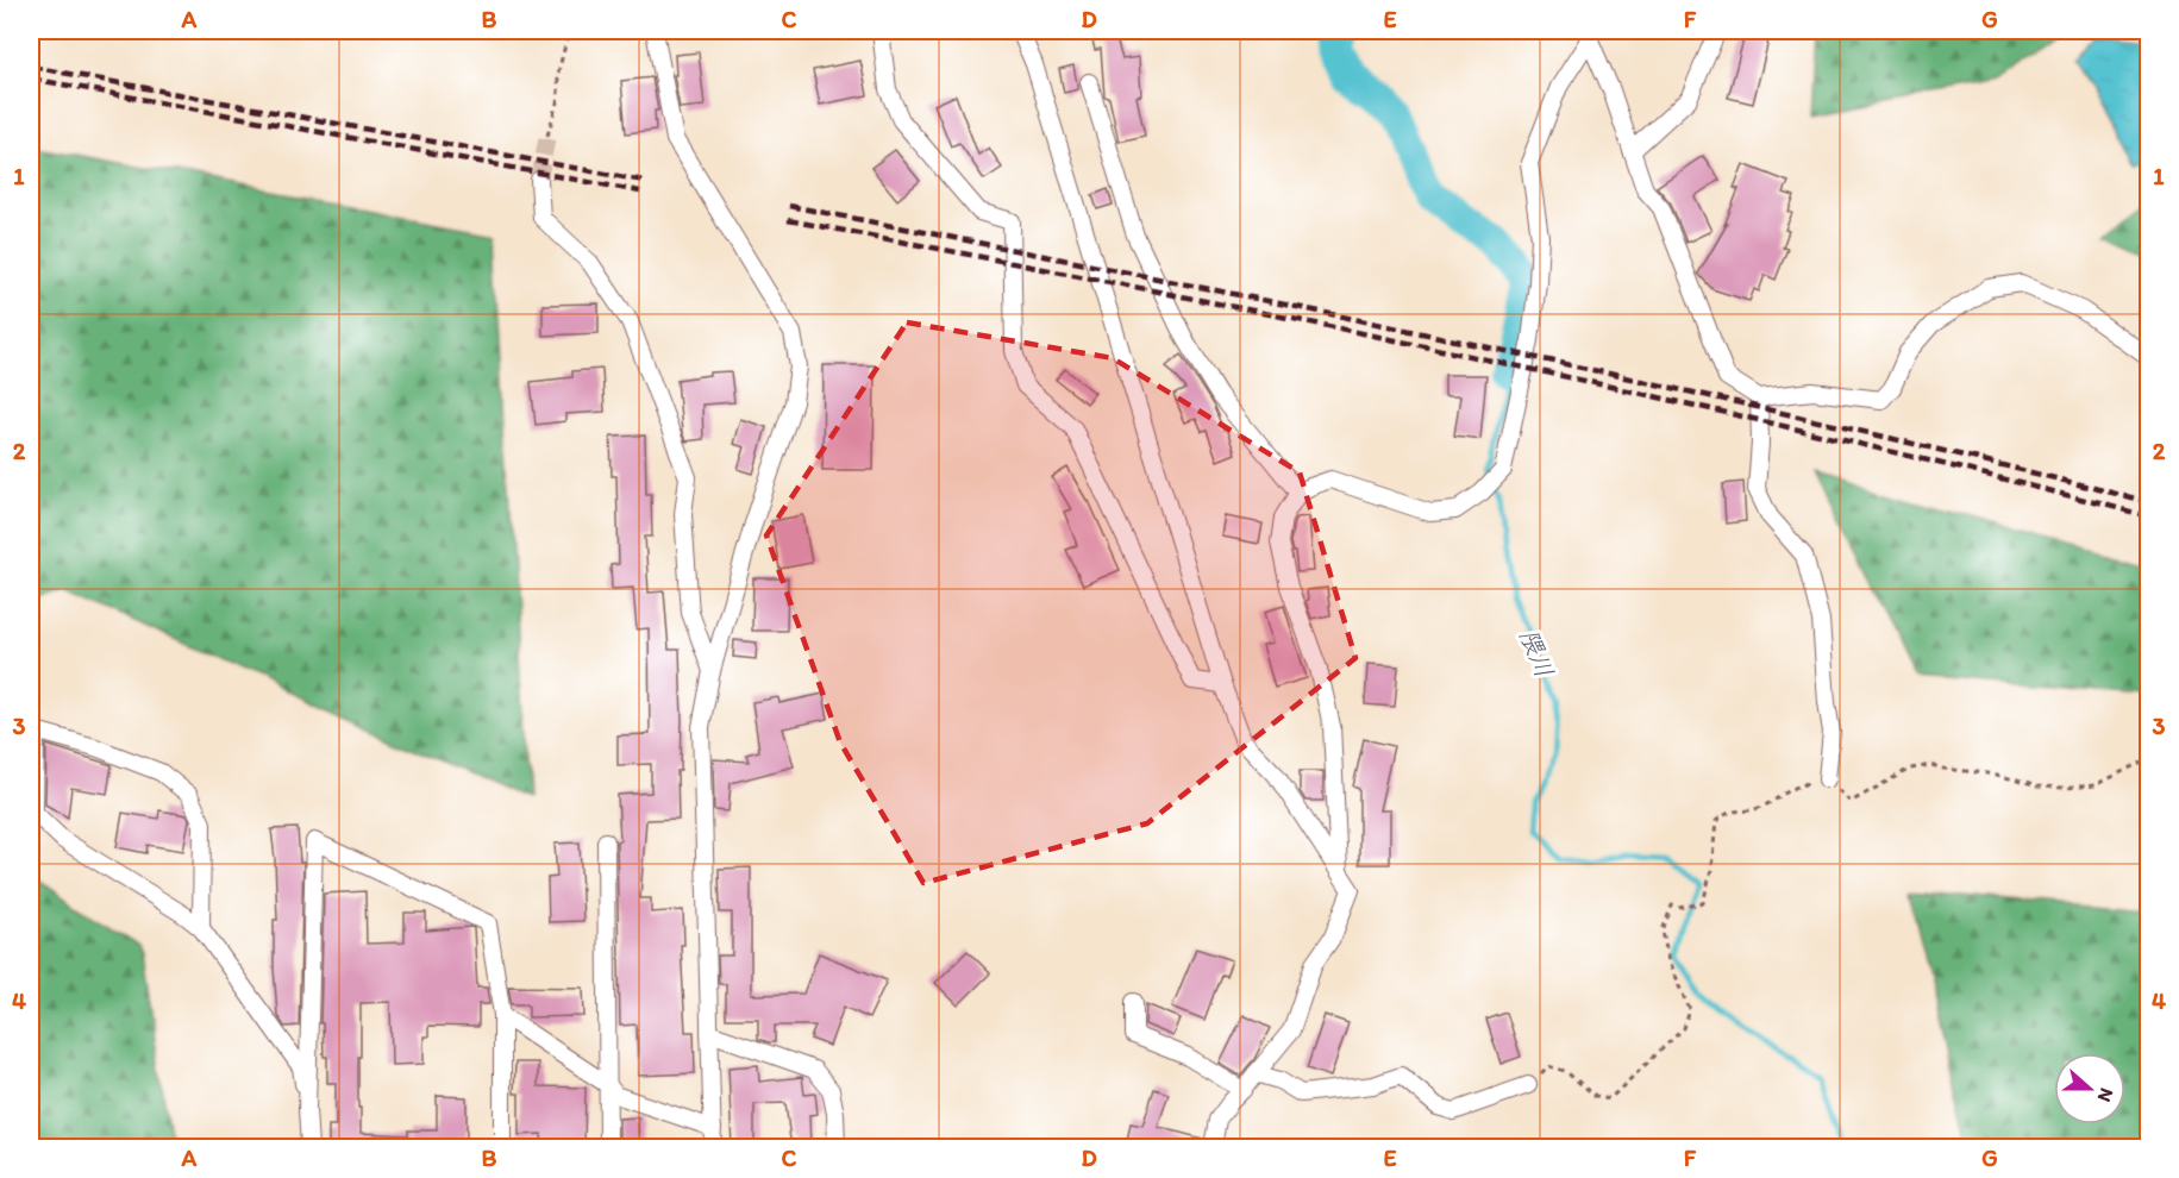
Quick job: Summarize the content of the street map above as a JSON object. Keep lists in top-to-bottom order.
{
  "water": ["隈川"],
  "north": "right",
  "grid": {
    "columns": [
      "A",
      "B",
      "C",
      "D",
      "E",
      "F",
      "G"
    ],
    "rows": [
      "1",
      "2",
      "3",
      "4"
    ]
  }
}
